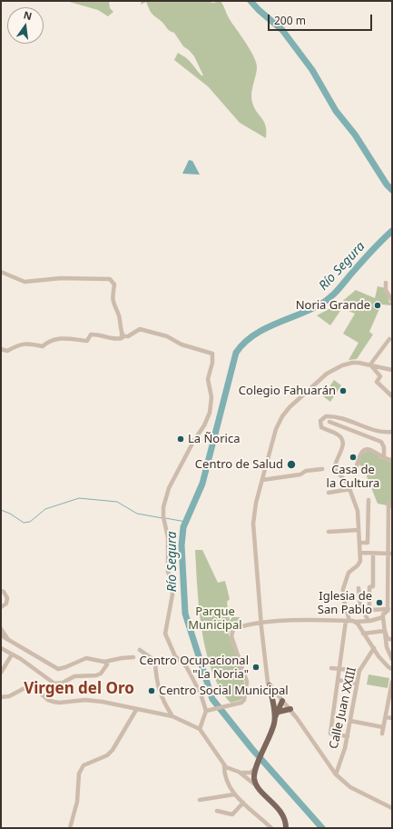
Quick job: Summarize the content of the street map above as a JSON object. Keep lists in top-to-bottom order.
{
  "streets": {
    "street": ["Calle Juan XXIII"]
  },
  "districts": ["Virgen del Oro"],
  "water": ["Río Segura"],
  "parks": ["Parque Municipal"],
  "places": [
    "Noria Grande",
    "Colegio Fahuarán",
    "La Ñorica",
    "Casa de la Cultura",
    "Centro de Salud",
    "Iglesia de San Pablo",
    "Centro Ocupacional \"La Noria\"",
    "Centro Social Municipal"
  ],
  "scale_bar": "200 m",
  "north": "top"
}
